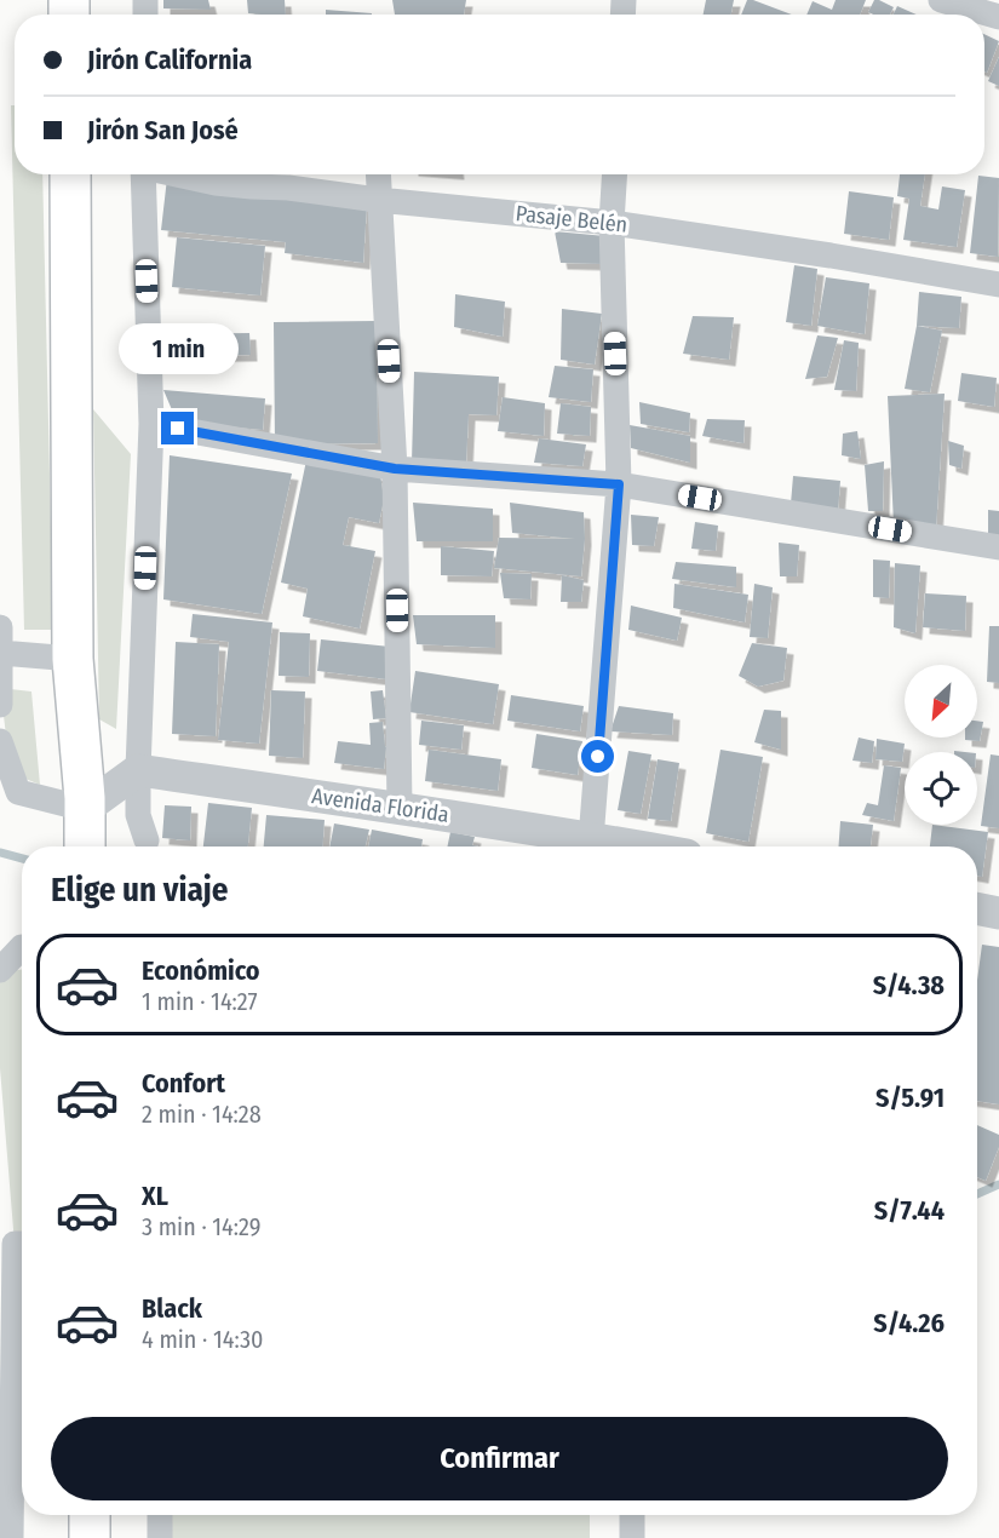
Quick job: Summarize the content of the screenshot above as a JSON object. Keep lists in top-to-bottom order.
{
  "streets": {
    "street": ["Pasaje Belén", "Avenida Florida"]
  },
  "north": "bottom left",
  "page": {
    "banner": ["Jirón California", "Jirón San José"],
    "bubble": "1 min",
    "heading": "Elige un viaje",
    "list": [
      {
        "name": "Económico",
        "note": "1 min · 14:27",
        "value": "S/4.38"
      },
      {
        "name": "Confort",
        "note": "2 min · 14:28",
        "value": "S/5.91"
      },
      {
        "name": "XL",
        "note": "3 min · 14:29",
        "value": "S/7.44"
      },
      {
        "name": "Black",
        "note": "4 min · 14:30",
        "value": "S/4.26"
      }
    ],
    "buttons": "Confirmar"
  }
}
